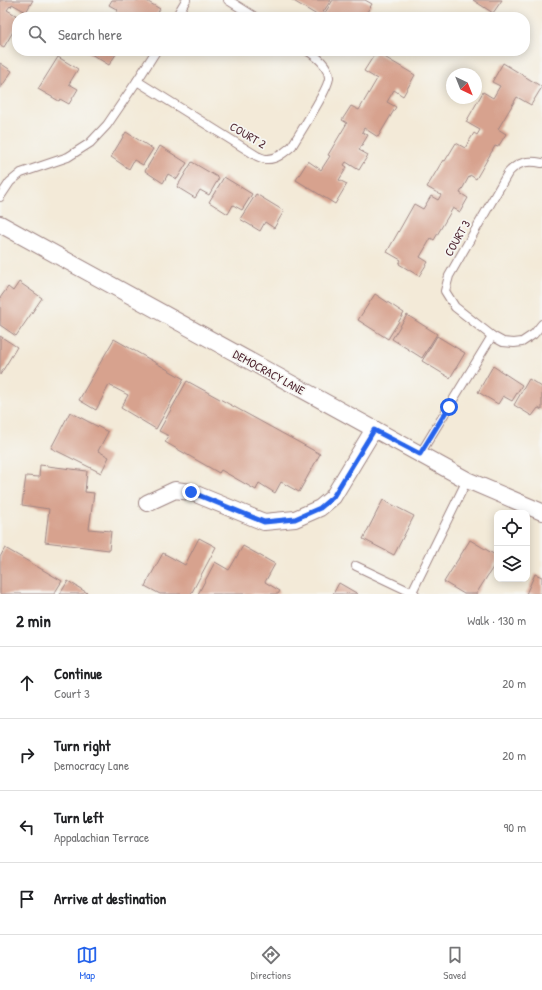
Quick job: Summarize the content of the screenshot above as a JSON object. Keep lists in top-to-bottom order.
{
  "streets": {
    "street": ["DEMOCRACY LANE"],
    "lane": ["COURT 2", "COURT 3"]
  },
  "north": "bottom right",
  "page": {
    "search": "Search here",
    "heading": ["2 min", "Walk · 130 m"],
    "list": [
      ["Continue", "Court 3", "20 m"],
      ["Turn right", "Democracy Lane", "20 m"],
      ["Turn left", "Appalachian Terrace", "90 m"],
      "Arrive at destination"
    ],
    "nav": ["Map", "Directions", "Saved"]
  }
}
